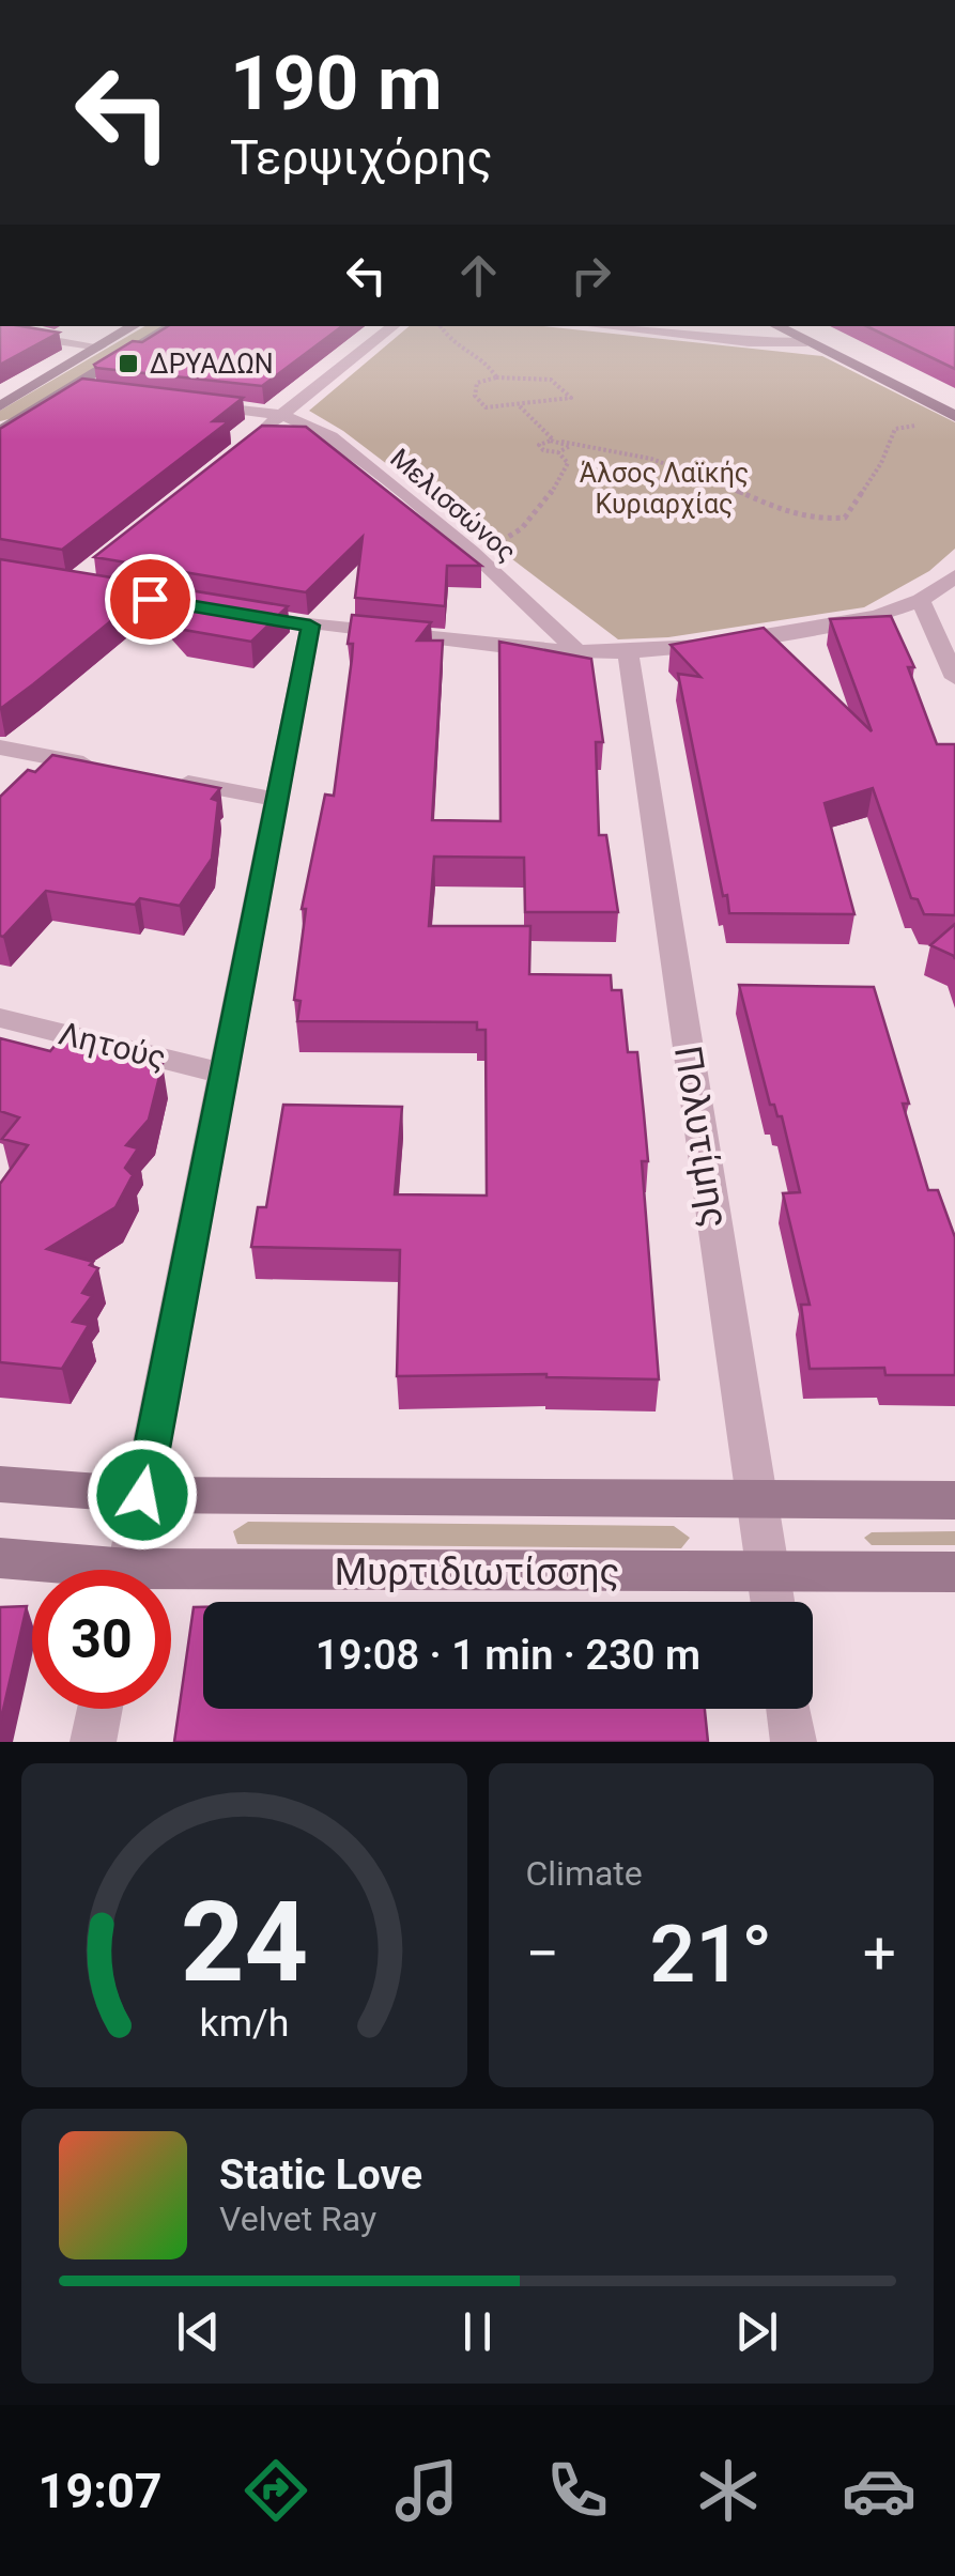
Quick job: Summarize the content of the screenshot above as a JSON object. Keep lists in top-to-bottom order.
{
  "streets": {
    "street": [
      "Μελισσώνος",
      "Λητούς",
      "Πολυτίμης",
      "Μυρτιδιωτίσσης"
    ]
  },
  "crossings": [
    ["Πολυτίμης", "Μυρτιδιωτίσσης"]
  ],
  "parks": ["Άλσος Λαϊκής Κυριαρχίας"],
  "places": {
    "transit": ["ΔΡΥΑΔΩΝ"]
  },
  "page": {
    "turn": ["190 m", "Τερψιχόρης"],
    "limit": "30",
    "trip": "19:08 · 1 min · 230 m",
    "tile": "Climate",
    "heat": ["−", "21°", "+"],
    "song": ["Static Love", "Velvet Ray"],
    "tabs": "19:07",
    "gauge": ["24", "km/h"]
  }
}
